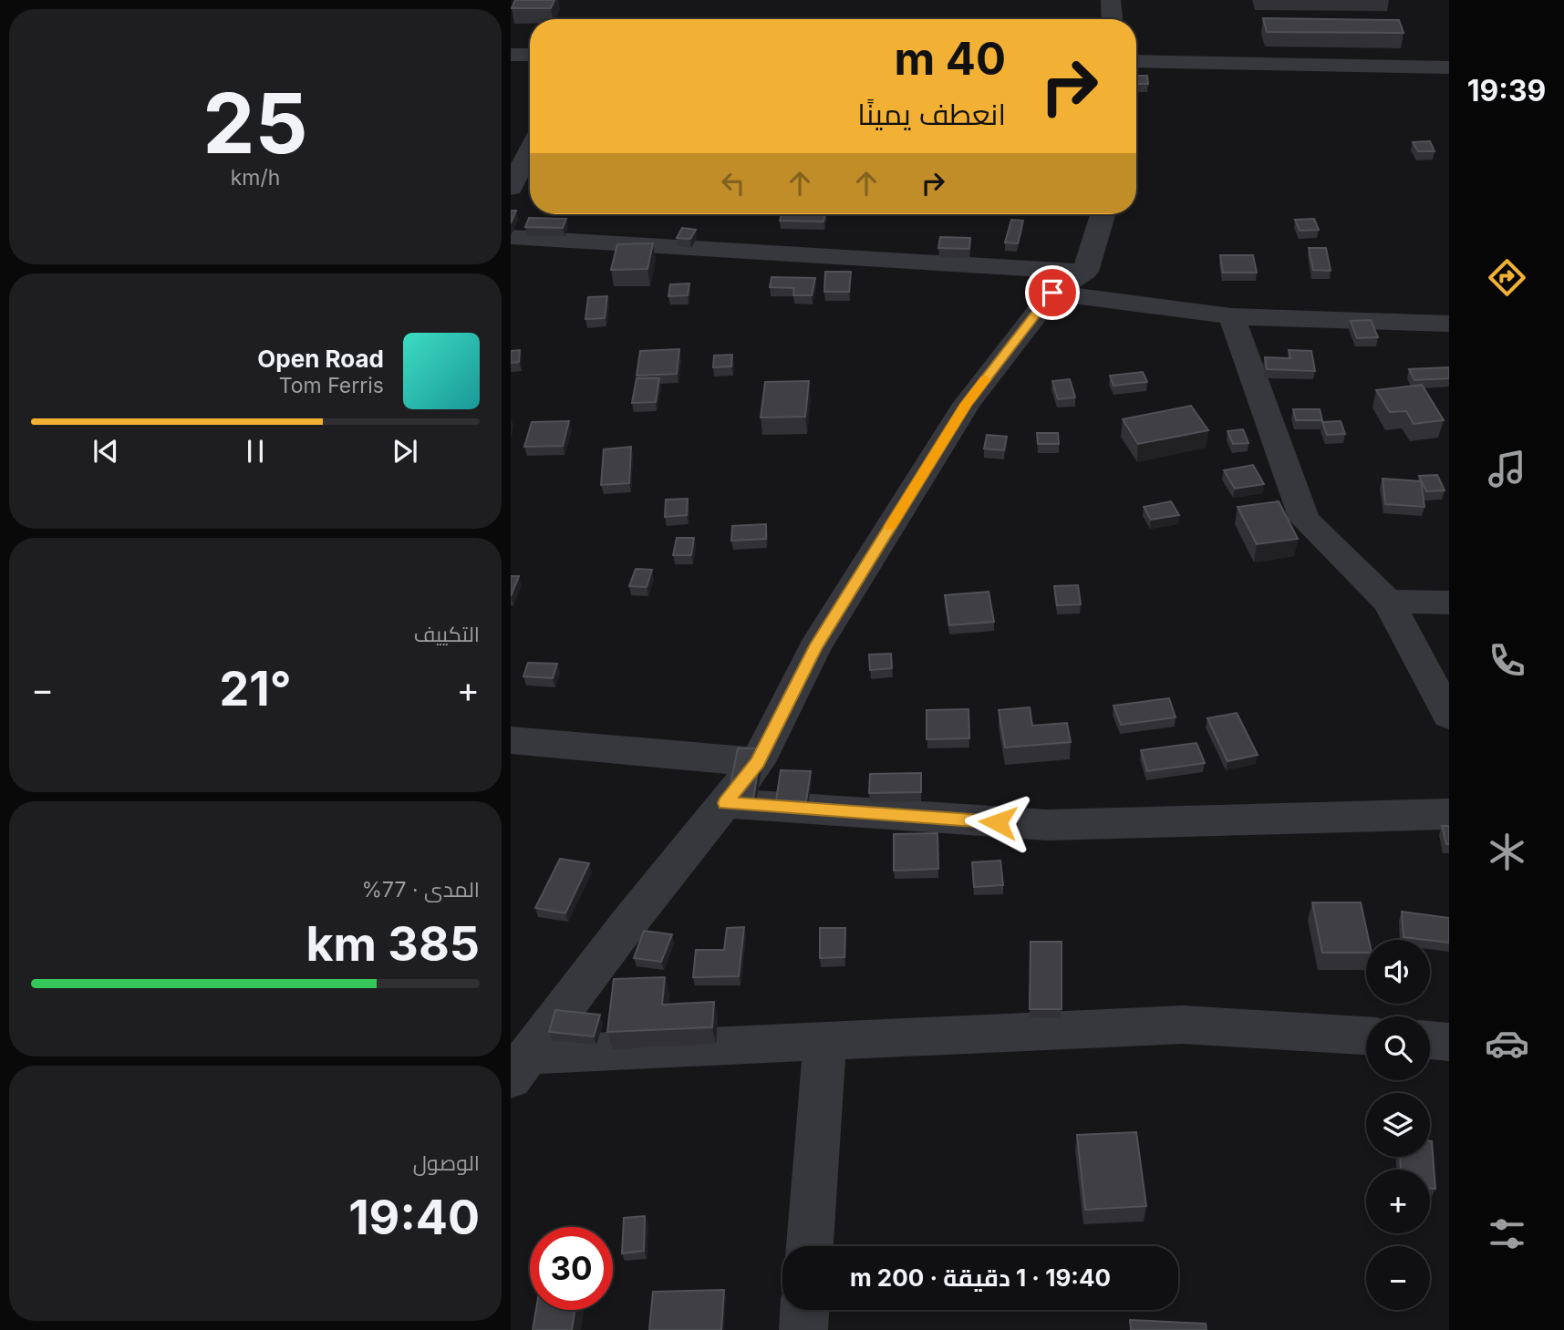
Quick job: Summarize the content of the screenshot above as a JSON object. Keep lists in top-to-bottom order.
{
  "page": {
    "tabs": "19:39",
    "tile": [
      ["25", "km/h"],
      "التكييف",
      ["المدى · 77%", "385 km"],
      ["الوصول", "19:40"]
    ],
    "turn": ["40 m", "انعطف يمينًا"],
    "song": ["Open Road", "Tom Ferris"],
    "heat": ["−", "21°", "+"],
    "map_buttons": ["+", "−"],
    "limit": "30",
    "trip": "19:40 · 1 دقيقة · 200 m"
  }
}
